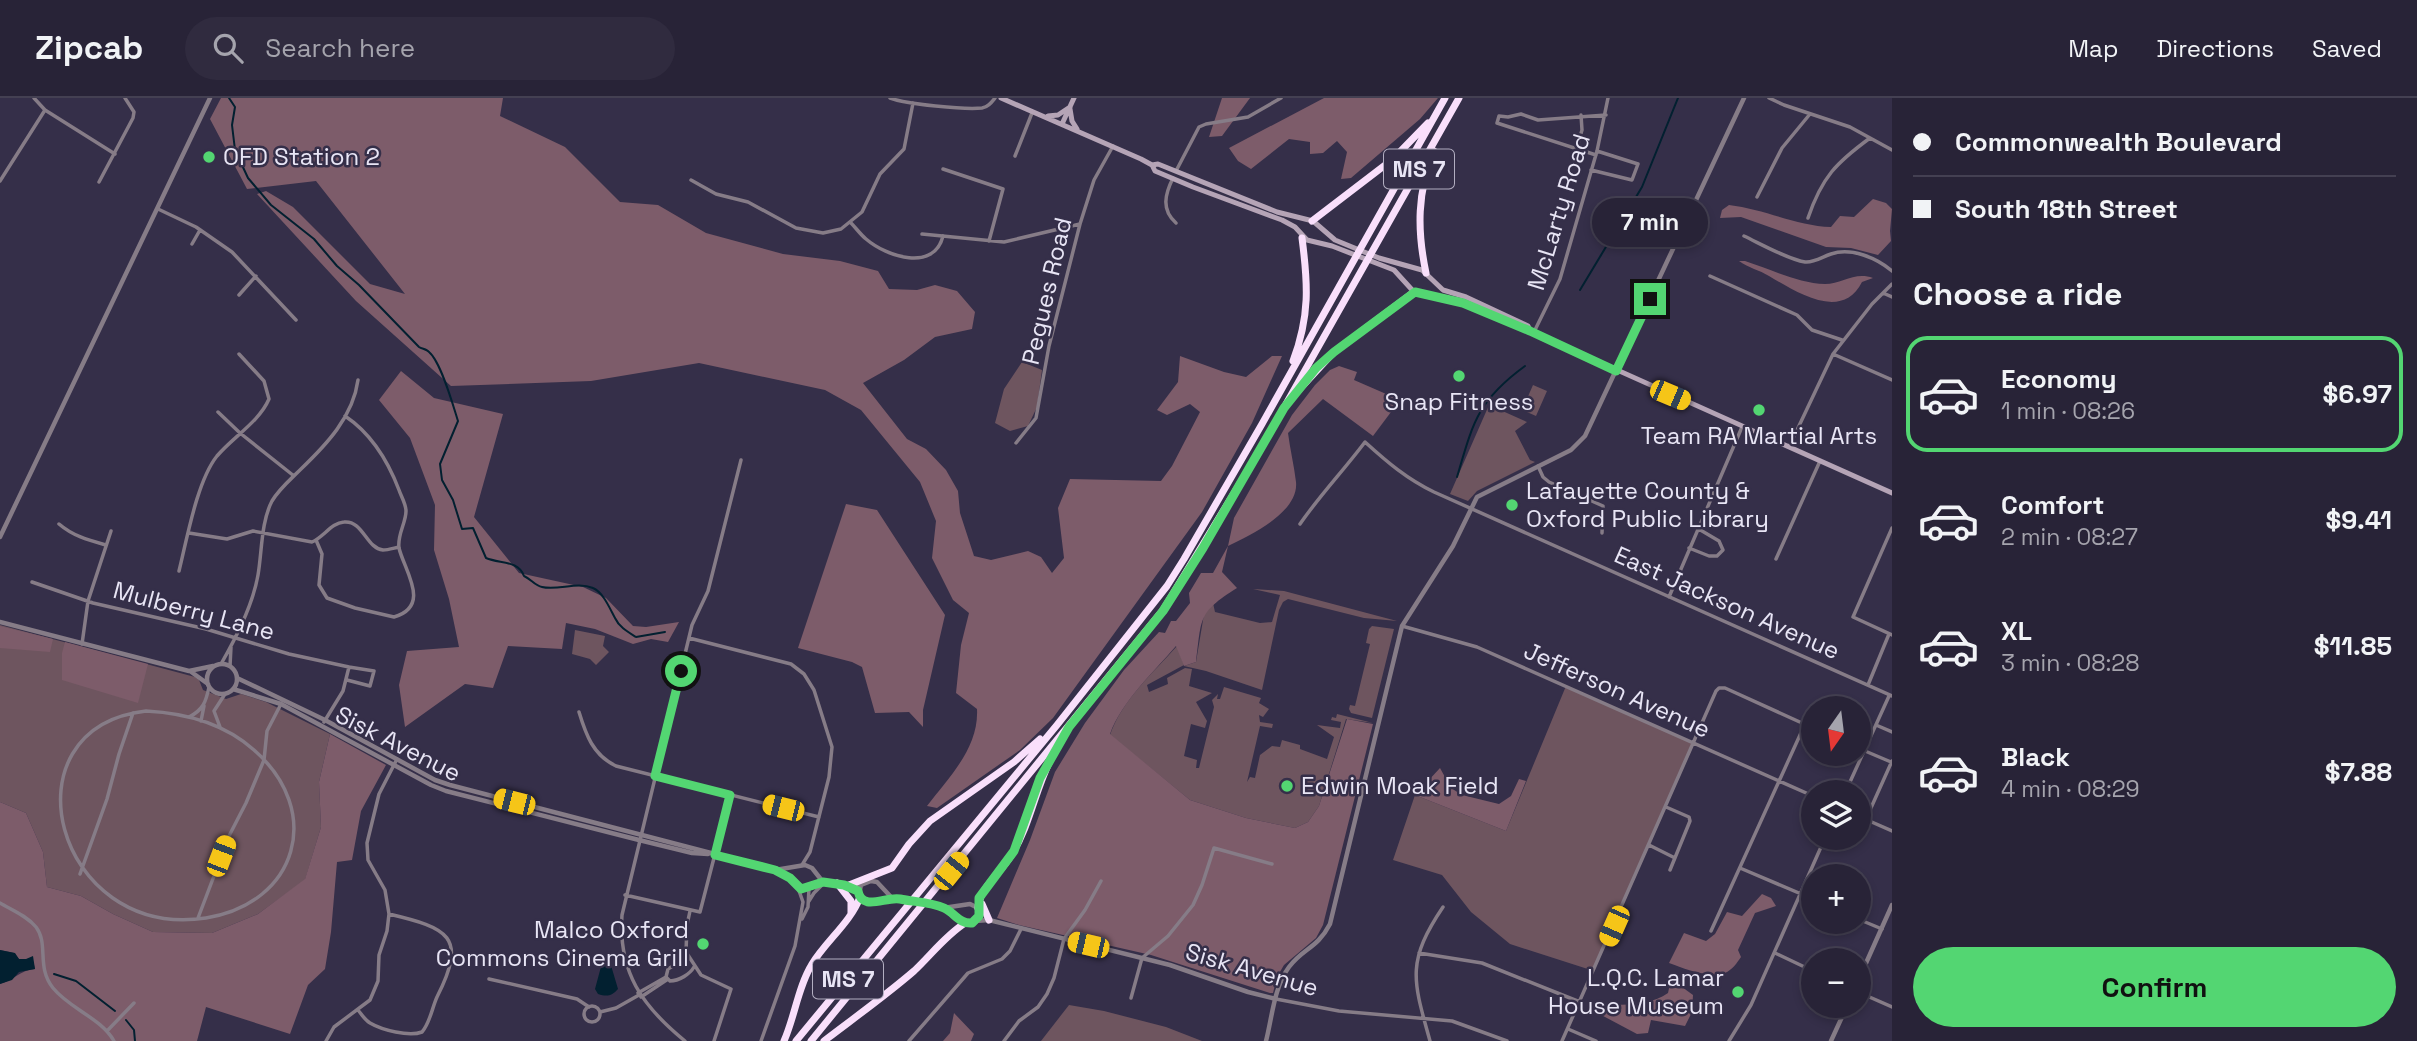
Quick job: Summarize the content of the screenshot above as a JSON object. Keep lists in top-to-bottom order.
{
  "streets": {
    "highway": ["MS 7"],
    "street": [
      "McLarty Road",
      "Pegues Road",
      "East Jackson Avenue",
      "Mulberry Lane",
      "Jefferson Avenue",
      "Sisk Avenue"
    ]
  },
  "places": [
    "OFD Station 2",
    "Snap Fitness",
    "Team RA Martial Arts",
    "Lafayette County & Oxford Public Library",
    "Edwin Moak Field",
    "Malco Oxford Commons Cinema Grill",
    "L.Q.C. Lamar House Museum"
  ],
  "north": "bottom",
  "page": {
    "header": "Zipcab",
    "search": "Search here",
    "nav": ["Map", "Directions", "Saved"],
    "banner": ["Commonwealth Boulevard", "South 18th Street"],
    "bubble": "7 min",
    "heading": "Choose a ride",
    "list": [
      {
        "name": "Economy",
        "note": "1 min · 08:26",
        "value": "$6.97"
      },
      {
        "name": "Comfort",
        "note": "2 min · 08:27",
        "value": "$9.41"
      },
      {
        "name": "XL",
        "note": "3 min · 08:28",
        "value": "$11.85"
      },
      {
        "name": "Black",
        "note": "4 min · 08:29",
        "value": "$7.88"
      }
    ],
    "map_buttons": ["+", "−"],
    "buttons": "Confirm"
  }
}
